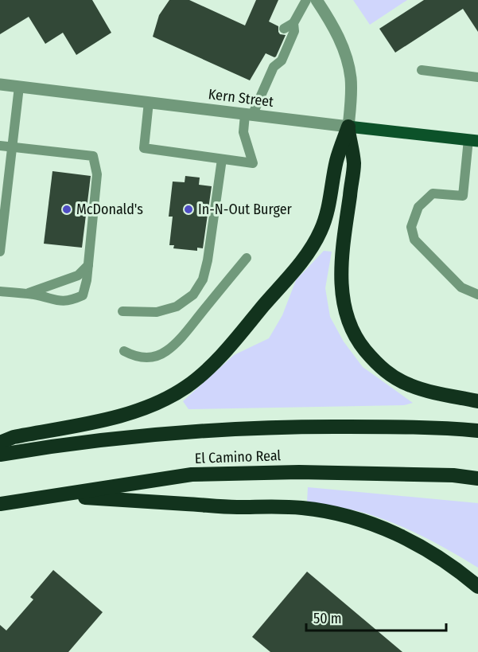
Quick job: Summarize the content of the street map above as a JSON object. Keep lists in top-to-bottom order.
{
  "streets": {
    "highway": ["El Camino Real"],
    "main road": ["Kern Street"]
  },
  "places": ["McDonald's", "In-N-Out Burger"],
  "scale_bar": "50 m"
}
